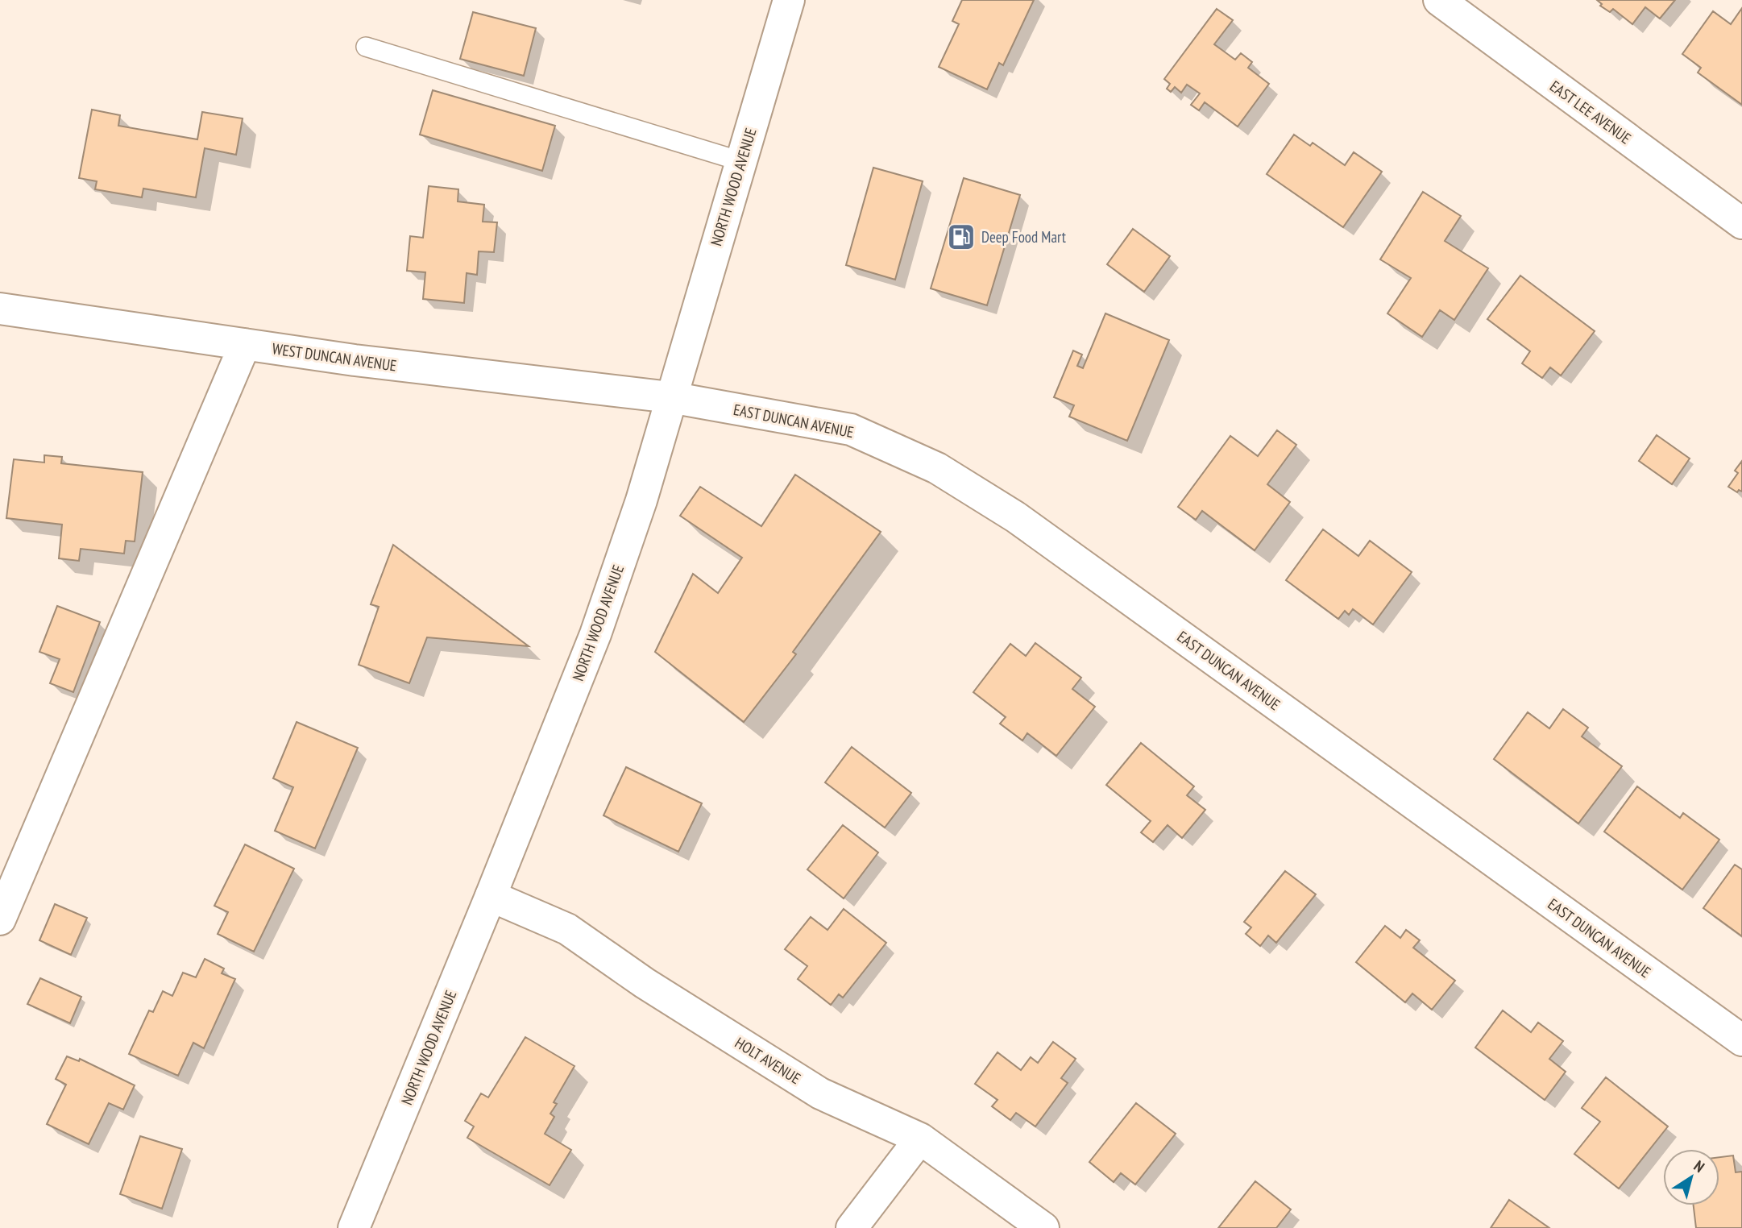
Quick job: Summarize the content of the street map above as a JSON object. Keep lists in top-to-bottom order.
{
  "streets": {
    "street": [
      "EAST LEE AVENUE",
      "NORTH WOOD AVENUE",
      "WEST DUNCAN AVENUE",
      "EAST DUNCAN AVENUE",
      "HOLT AVENUE"
    ]
  },
  "crossings": [
    ["NORTH WOOD AVENUE", "WEST DUNCAN AVENUE"],
    ["NORTH WOOD AVENUE", "EAST DUNCAN AVENUE"],
    ["NORTH WOOD AVENUE", "HOLT AVENUE"],
    ["WEST DUNCAN AVENUE", "EAST DUNCAN AVENUE"]
  ],
  "places": {
    "fuel station": ["Deep Food Mart"]
  },
  "north": "top right"
}
